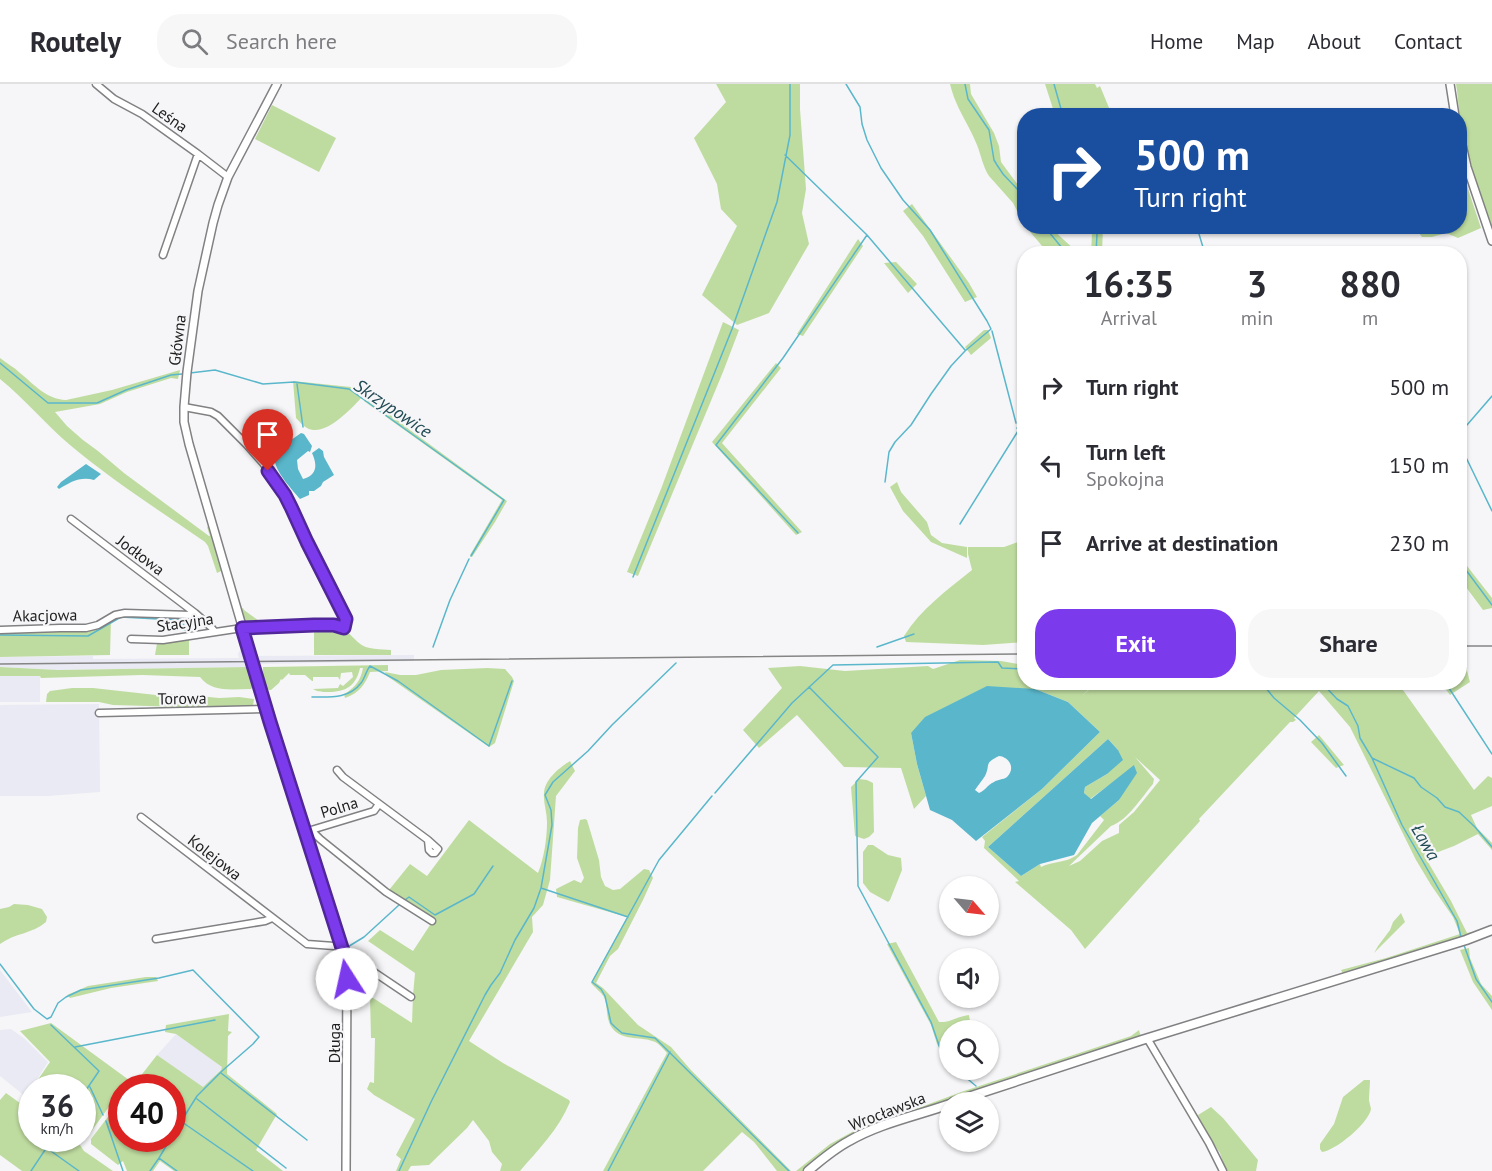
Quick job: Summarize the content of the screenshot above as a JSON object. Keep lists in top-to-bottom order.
{
  "streets": {
    "main road": ["Wrocławska"],
    "street": [
      "Leśna",
      "Główna",
      "Jodłowa",
      "Akacjowa",
      "Stacyjna",
      "Torowa",
      "Polna",
      "Kolejowa",
      "Długa"
    ]
  },
  "crossings": [
    ["Leśna", "Główna"],
    ["Główna", "Stacyjna"],
    ["Główna", "Długa"],
    ["Jodłowa", "Akacjowa"],
    ["Jodłowa", "Stacyjna"],
    ["Stacyjna", "Długa"],
    ["Torowa", "Długa"],
    ["Polna", "Długa"],
    ["Kolejowa", "Długa"]
  ],
  "water": ["Skrzypowice", "Ława"],
  "north": "bottom right",
  "page": {
    "header": "Routely",
    "search": "Search here",
    "nav": [
      "Home",
      "Map",
      "About",
      "Contact"
    ],
    "turn": ["500 m", "Turn right"],
    "eta": [
      "16:35",
      "Arrival",
      "3",
      "min",
      "880",
      "m"
    ],
    "list": [
      {
        "name": "Turn right",
        "value": "500 m"
      },
      {
        "name": "Turn left",
        "note": "Spokojna",
        "value": "150 m"
      },
      {
        "name": "Arrive at destination",
        "value": "230 m"
      }
    ],
    "buttons": ["Exit", "Share"],
    "speed": "36 km/h",
    "limit": "40"
  }
}
